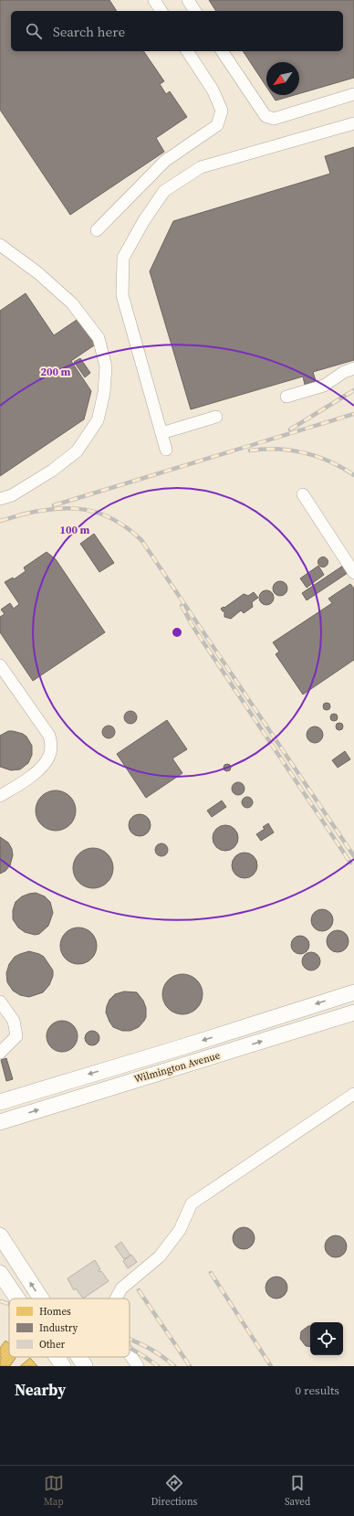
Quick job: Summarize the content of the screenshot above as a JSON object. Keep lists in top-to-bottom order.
{
  "streets": {
    "main road": ["Wilmington Avenue"]
  },
  "legend": ["Homes", "Industry", "Other"],
  "north": "bottom left",
  "page": {
    "search": "Search here",
    "heading": ["Nearby", "0 results"],
    "nav": ["Map", "Directions", "Saved"]
  },
  "rings": ["200 m", "100 m"]
}
